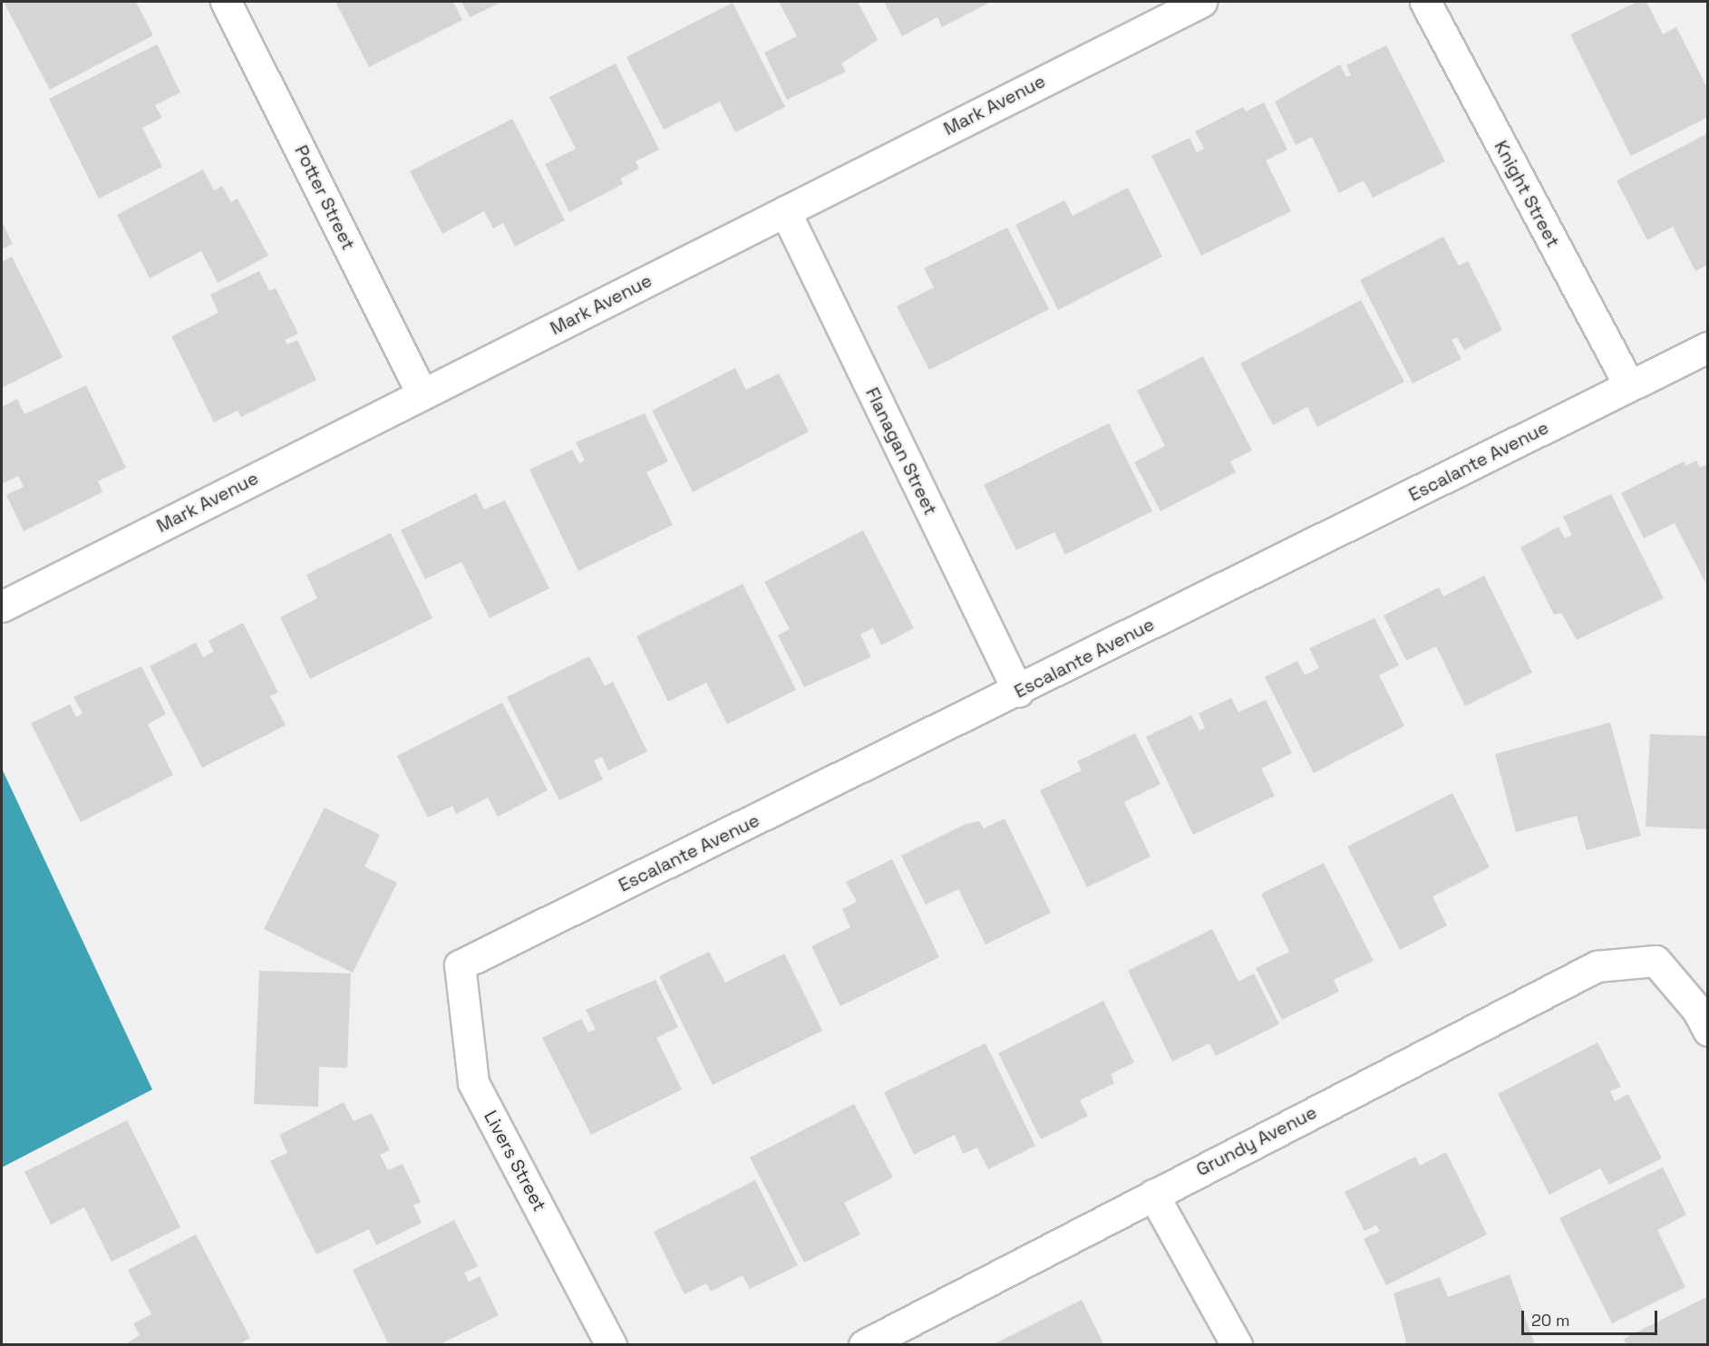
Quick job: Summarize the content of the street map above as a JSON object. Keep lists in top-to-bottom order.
{
  "streets": {
    "street": [
      "Mark Avenue",
      "Knight Street",
      "Potter Street",
      "Flanagan Street",
      "Escalante Avenue",
      "Grundy Avenue",
      "Livers Street"
    ]
  },
  "crossings": [
    ["Mark Avenue", "Potter Street"],
    ["Mark Avenue", "Flanagan Street"],
    ["Knight Street", "Escalante Avenue"],
    ["Flanagan Street", "Escalante Avenue"],
    ["Escalante Avenue", "Livers Street"]
  ],
  "scale_bar": "20 m"
}
